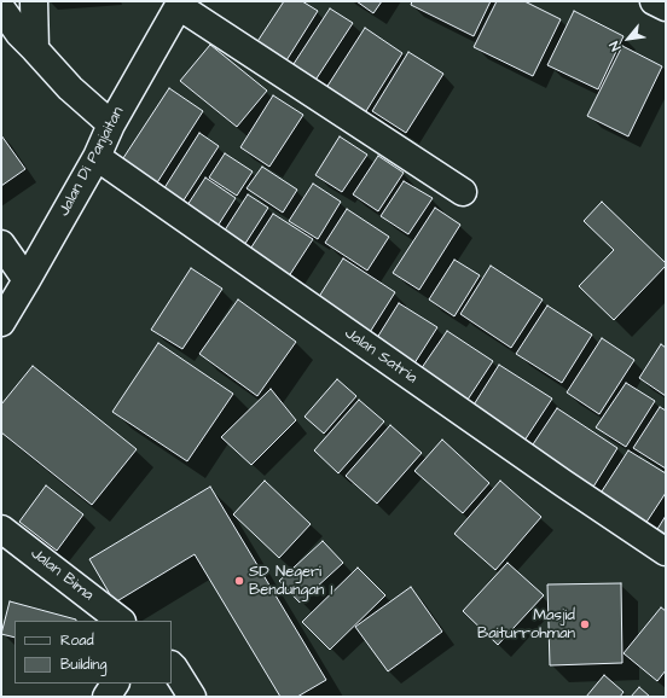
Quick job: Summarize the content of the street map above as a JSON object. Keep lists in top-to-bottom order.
{
  "streets": {
    "street": ["Jalan Di Panjaitan", "Jalan Satria", "Jalan Bima"]
  },
  "crossings": [
    ["Jalan Di Panjaitan", "Jalan Satria"]
  ],
  "places": ["SD Negeri Bendungan 1", "Masjid Baiturrohman"],
  "legend": ["Road", "Building"],
  "north": "bottom left"
}
